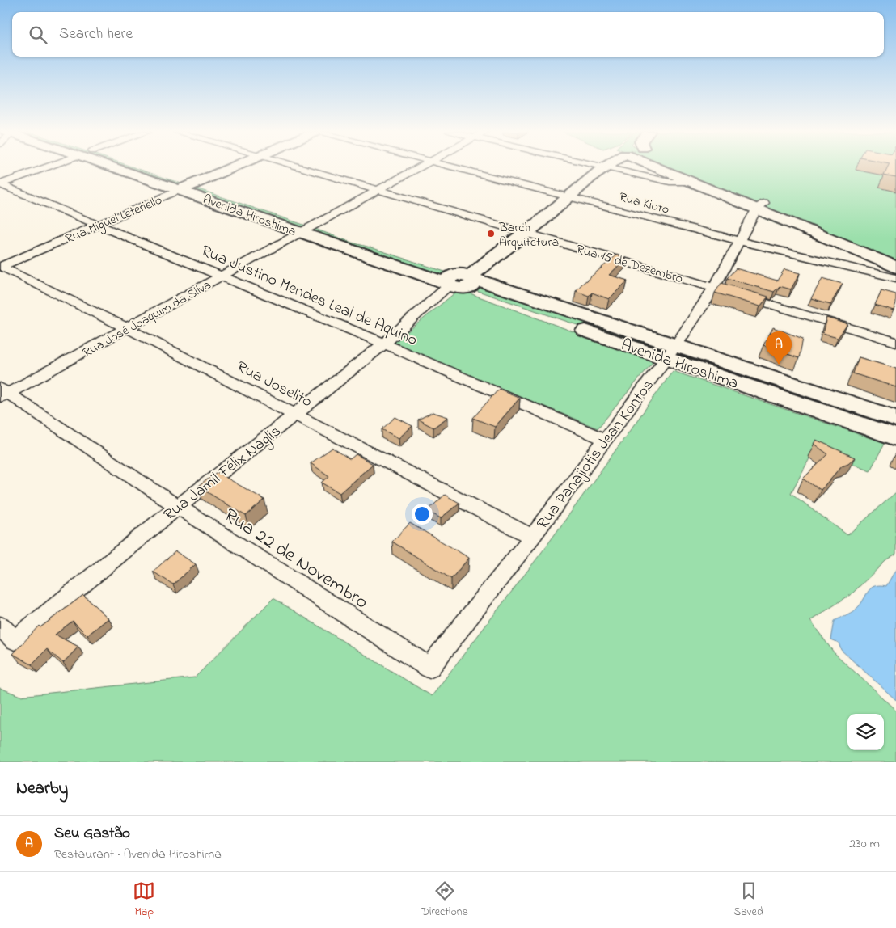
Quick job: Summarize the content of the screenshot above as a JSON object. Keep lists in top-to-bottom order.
{
  "streets": {
    "main road": ["Avenida Hiroshima", "Rua Miguel Leteriello", "Rua Jamil Félix Naglis"],
    "street": [
      "Rua Kioto",
      "Rua 15 de Dezembro",
      "Rua Justino Mendes Leal de Aquino",
      "Rua José Joaquim da Silva",
      "Rua Joselito",
      "Rua Panajiotis Jean Kontos",
      "Rua 22 de Novembro"
    ]
  },
  "crossings": [
    ["Rua Kioto", "Rua Panajiotis Jean Kontos"],
    ["Rua Kioto", "Rua Jamil Félix Naglis"],
    ["Avenida Hiroshima", "Rua Miguel Leteriello"],
    ["Avenida Hiroshima", "Rua José Joaquim da Silva"],
    ["Avenida Hiroshima", "Rua Panajiotis Jean Kontos"],
    ["Avenida Hiroshima", "Rua Jamil Félix Naglis"],
    ["Rua Miguel Leteriello", "Rua Justino Mendes Leal de Aquino"],
    ["Rua Miguel Leteriello", "Rua Joselito"],
    ["Rua 15 de Dezembro", "Rua José Joaquim da Silva"],
    ["Rua 15 de Dezembro", "Rua Panajiotis Jean Kontos"],
    ["Rua 15 de Dezembro", "Rua Jamil Félix Naglis"],
    ["Rua Justino Mendes Leal de Aquino", "Rua José Joaquim da Silva"],
    ["Rua Justino Mendes Leal de Aquino", "Rua Panajiotis Jean Kontos"],
    ["Rua Justino Mendes Leal de Aquino", "Rua Jamil Félix Naglis"],
    ["Rua José Joaquim da Silva", "Rua Joselito"],
    ["Rua José Joaquim da Silva", "Rua 22 de Novembro"],
    ["Rua Joselito", "Rua Panajiotis Jean Kontos"],
    ["Rua Joselito", "Rua Jamil Félix Naglis"],
    ["Rua Panajiotis Jean Kontos", "Rua 22 de Novembro"],
    ["Rua Jamil Félix Naglis", "Rua 22 de Novembro"]
  ],
  "places": ["Barch Arquitetura"],
  "page": {
    "search": "Search here",
    "pins": "A",
    "heading": "Nearby",
    "list": [
      {
        "mark": "A",
        "name": "Seu Gastão",
        "note": "Restaurant · Avenida Hiroshima",
        "value": "230 m"
      }
    ],
    "nav": ["Map", "Directions", "Saved"]
  }
}
